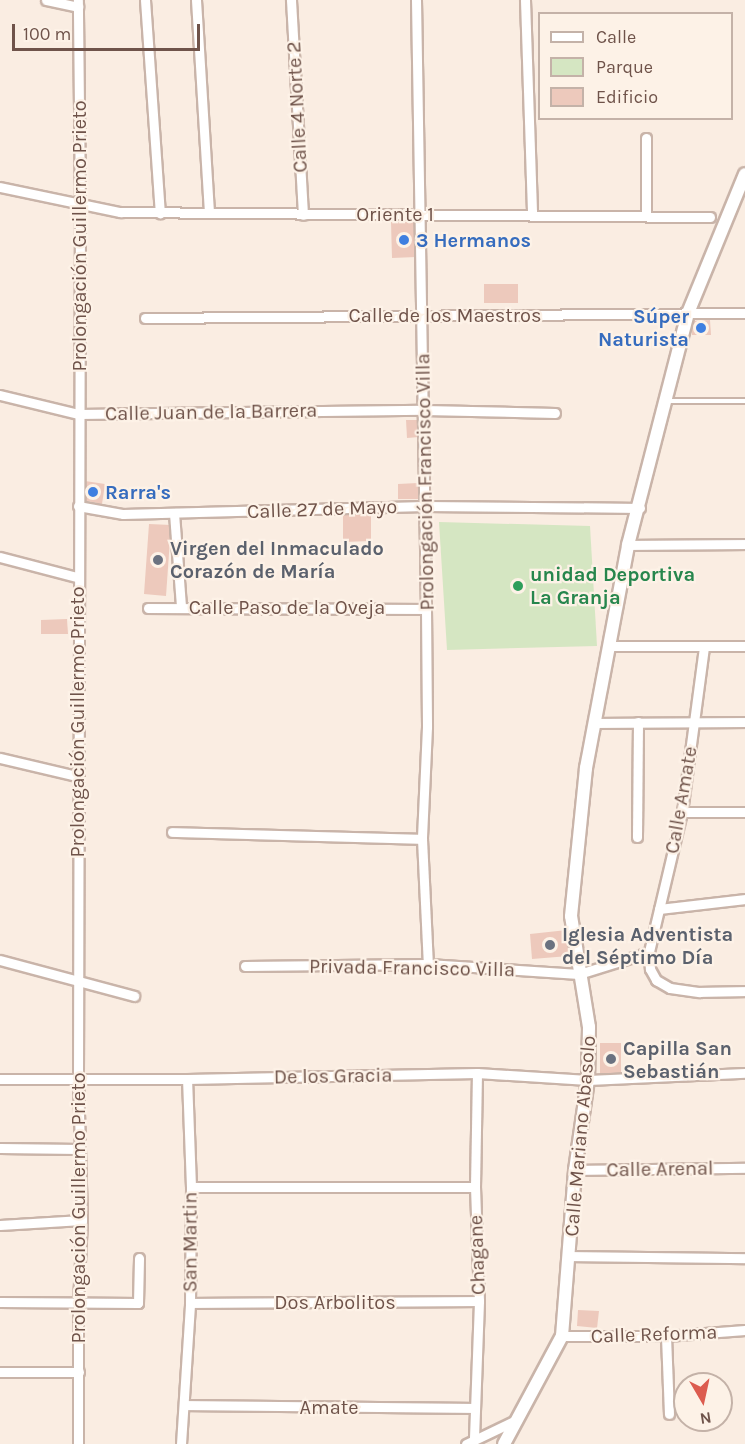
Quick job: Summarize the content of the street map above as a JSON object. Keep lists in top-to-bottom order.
{
  "streets": {
    "street": [
      "Calle 4 Norte 2",
      "Oriente 1",
      "Prolongación Guillermo Prieto",
      "Calle de los Maestros",
      "Calle Juan de la Barrera",
      "Prolongación Francisco Villa",
      "Calle 27 de Mayo",
      "Calle Paso de la Oveja",
      "Calle Amate",
      "Privada Francisco Villa",
      "De los Gracia",
      "Calle Mariano Abasolo",
      "Calle Arenal",
      "San Martin",
      "Chagane",
      "Dos Arbolitos",
      "Calle Reforma",
      "Amate"
    ]
  },
  "crossings": [
    ["Calle 4 Norte 2", "Oriente 1"],
    ["Oriente 1", "Prolongación Guillermo Prieto"],
    ["Oriente 1", "Prolongación Francisco Villa"],
    ["Prolongación Guillermo Prieto", "Calle Juan de la Barrera"],
    ["Prolongación Guillermo Prieto", "Calle 27 de Mayo"],
    ["Prolongación Guillermo Prieto", "De los Gracia"],
    ["Calle de los Maestros", "Prolongación Francisco Villa"],
    ["Calle Juan de la Barrera", "Prolongación Francisco Villa"],
    ["Prolongación Francisco Villa", "Calle 27 de Mayo"],
    ["Prolongación Francisco Villa", "Calle Paso de la Oveja"],
    ["Prolongación Francisco Villa", "Privada Francisco Villa"],
    ["Calle 27 de Mayo", "Calle Mariano Abasolo"],
    ["Privada Francisco Villa", "Calle Mariano Abasolo"],
    ["De los Gracia", "Calle Mariano Abasolo"],
    ["De los Gracia", "San Martin"],
    ["De los Gracia", "Chagane"],
    ["Calle Mariano Abasolo", "Calle Arenal"],
    ["Calle Mariano Abasolo", "Calle Reforma"],
    ["San Martin", "Dos Arbolitos"],
    ["San Martin", "Amate"],
    ["Chagane", "Dos Arbolitos"],
    ["Chagane", "Amate"]
  ],
  "places": [
    "3 Hermanos",
    "Súper Naturista",
    "Rarra's",
    "Virgen del Inmaculado Corazón de María",
    "unidad Deportiva La Granja",
    "Iglesia Adventista del Séptimo Día",
    "Capilla San Sebastián"
  ],
  "legend": ["Calle", "Parque", "Edificio"],
  "scale_bar": "100 m",
  "north": "bottom"
}
